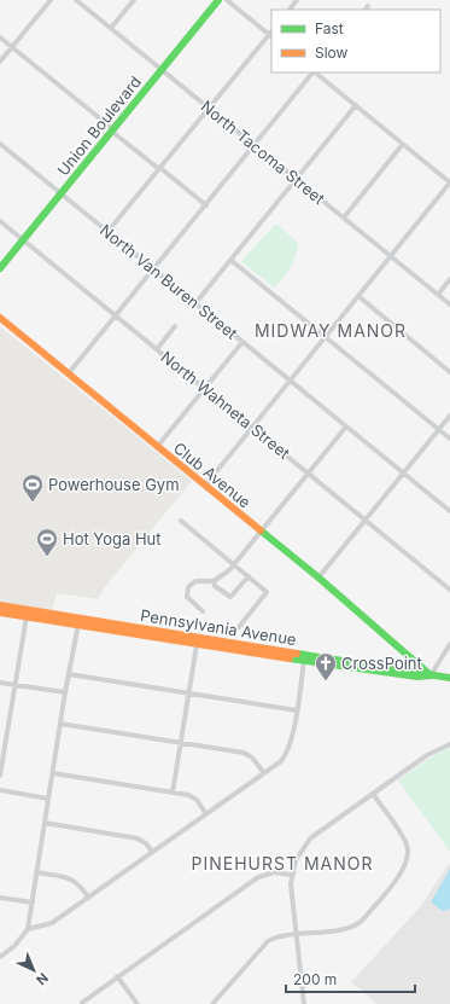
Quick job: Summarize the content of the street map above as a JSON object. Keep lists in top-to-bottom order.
{
  "streets": {
    "street": [
      "Union Boulevard",
      "North Tacoma Street",
      "North Van Buren Street",
      "North Wahneta Street",
      "Club Avenue",
      "Pennsylvania Avenue"
    ]
  },
  "crossings": [
    ["Union Boulevard", "North Tacoma Street"],
    ["Union Boulevard", "North Van Buren Street"],
    ["Union Boulevard", "North Wahneta Street"],
    ["Club Avenue", "Pennsylvania Avenue"]
  ],
  "districts": ["MIDWAY MANOR", "PINEHURST MANOR"],
  "places": {
    "sports": ["Powerhouse Gym", "Hot Yoga Hut"],
    "church": ["CrossPoint"]
  },
  "legend": ["Fast", "Slow"],
  "scale_bar": "200 m",
  "north": "bottom right"
}
